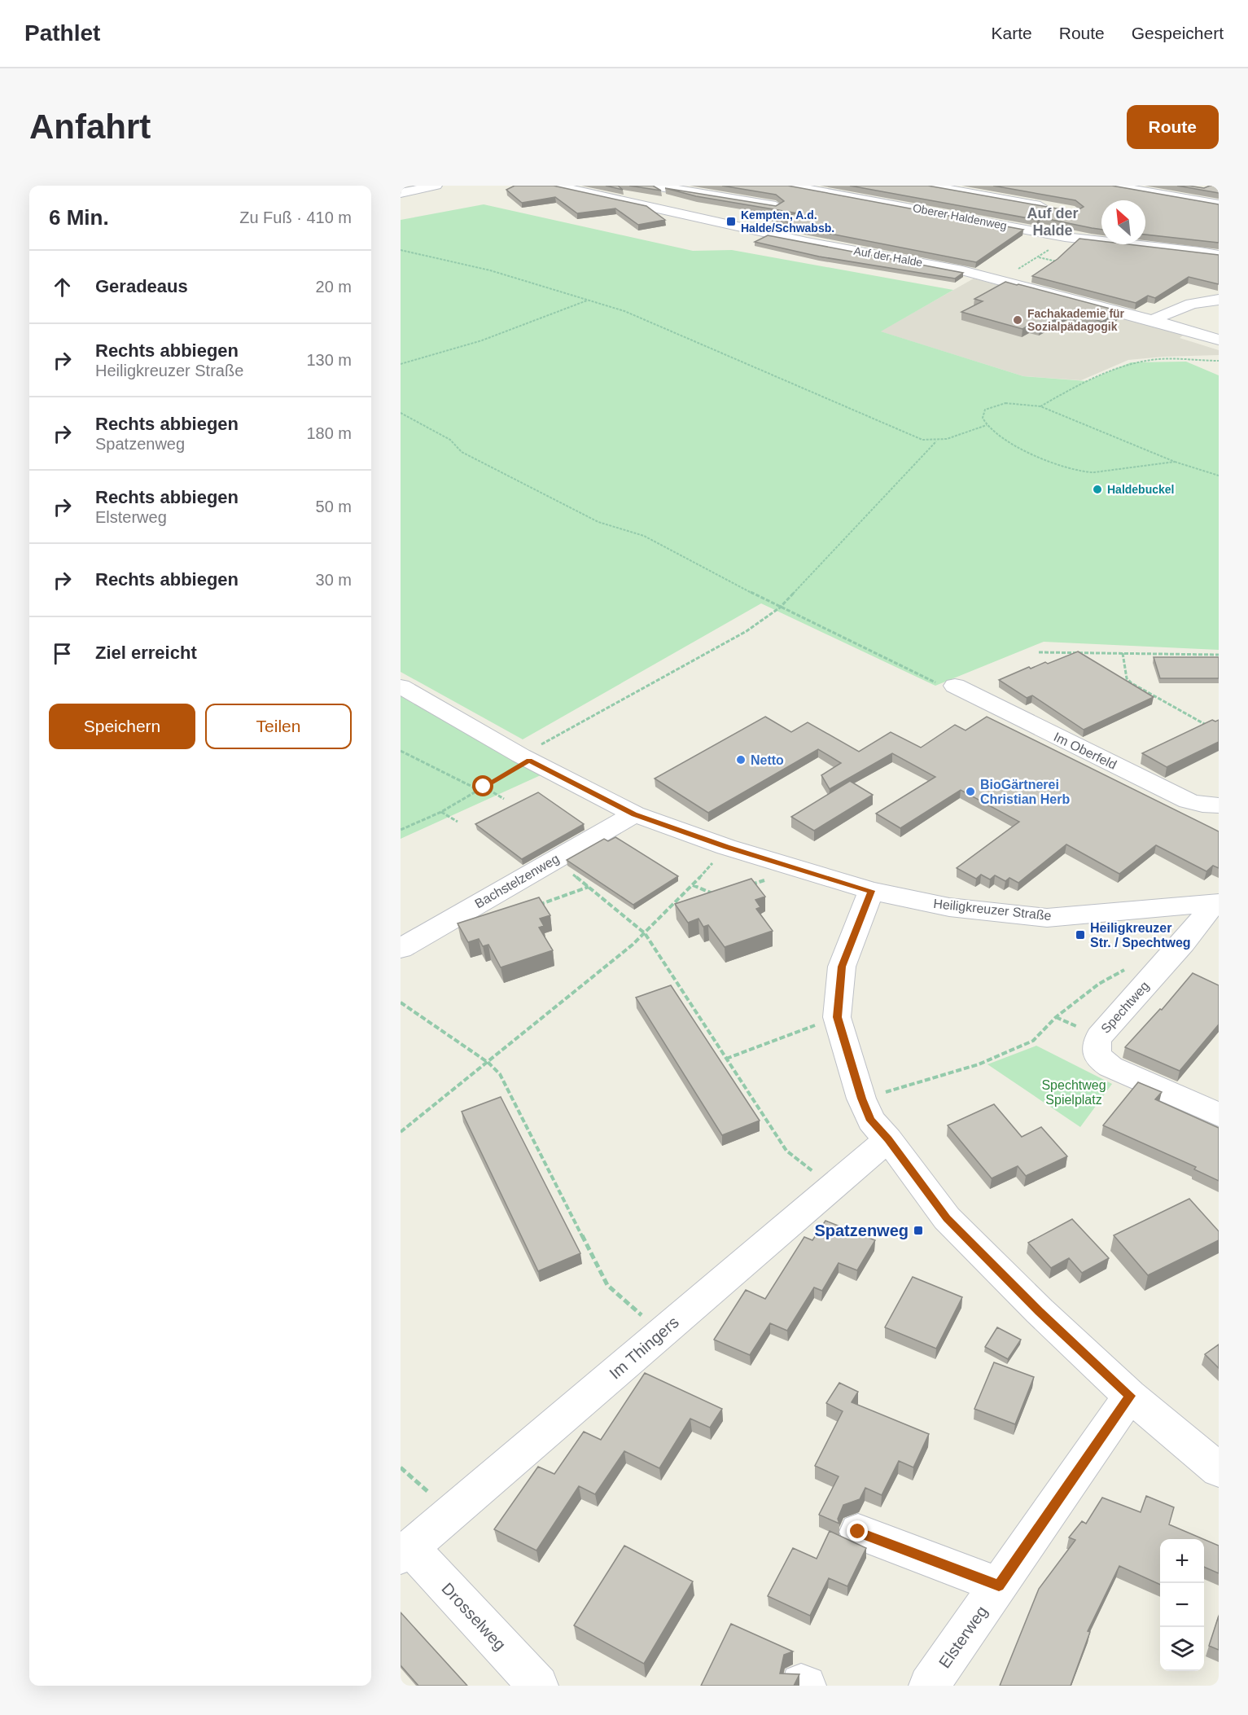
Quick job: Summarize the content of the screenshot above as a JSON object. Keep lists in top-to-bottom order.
{
  "streets": {
    "street": [
      "Oberer Haldenweg",
      "Auf der Halde",
      "Im Oberfeld",
      "Bachstelzenweg",
      "Heiligkreuzer Straße",
      "Spechtweg",
      "Im Thingers",
      "Drosselweg",
      "Elsterweg"
    ]
  },
  "crossings": [
    ["Bachstelzenweg", "Heiligkreuzer Straße"],
    ["Heiligkreuzer Straße", "Spechtweg"],
    ["Im Thingers", "Drosselweg"]
  ],
  "districts": ["Auf der Halde"],
  "parks": ["Spechtweg Spielplatz"],
  "places": {
    "transit": ["Kempten, A.d. Halde/Schwabsb.", "Heiligkreuzer Str. / Spechtweg", "Spatzenweg"],
    "other": [
      "Fachakademie für Sozialpädagogik",
      "Haldebuckel",
      "Netto",
      "BioGärtnerei Christian Herb"
    ]
  },
  "north": "top left",
  "page": {
    "header": "Pathlet",
    "nav": ["Karte", "Route", "Gespeichert"],
    "buttons": [
      "Route",
      ["Speichern", "Teilen"]
    ],
    "title": "Anfahrt",
    "heading": ["6 Min.", "Zu Fuß · 410 m"],
    "list": [
      ["Geradeaus", "20 m"],
      ["Rechts abbiegen", "Heiligkreuzer Straße", "130 m"],
      ["Rechts abbiegen", "Spatzenweg", "180 m"],
      ["Rechts abbiegen", "Elsterweg", "50 m"],
      ["Rechts abbiegen", "30 m"],
      "Ziel erreicht"
    ],
    "map_buttons": ["+", "−"]
  }
}
